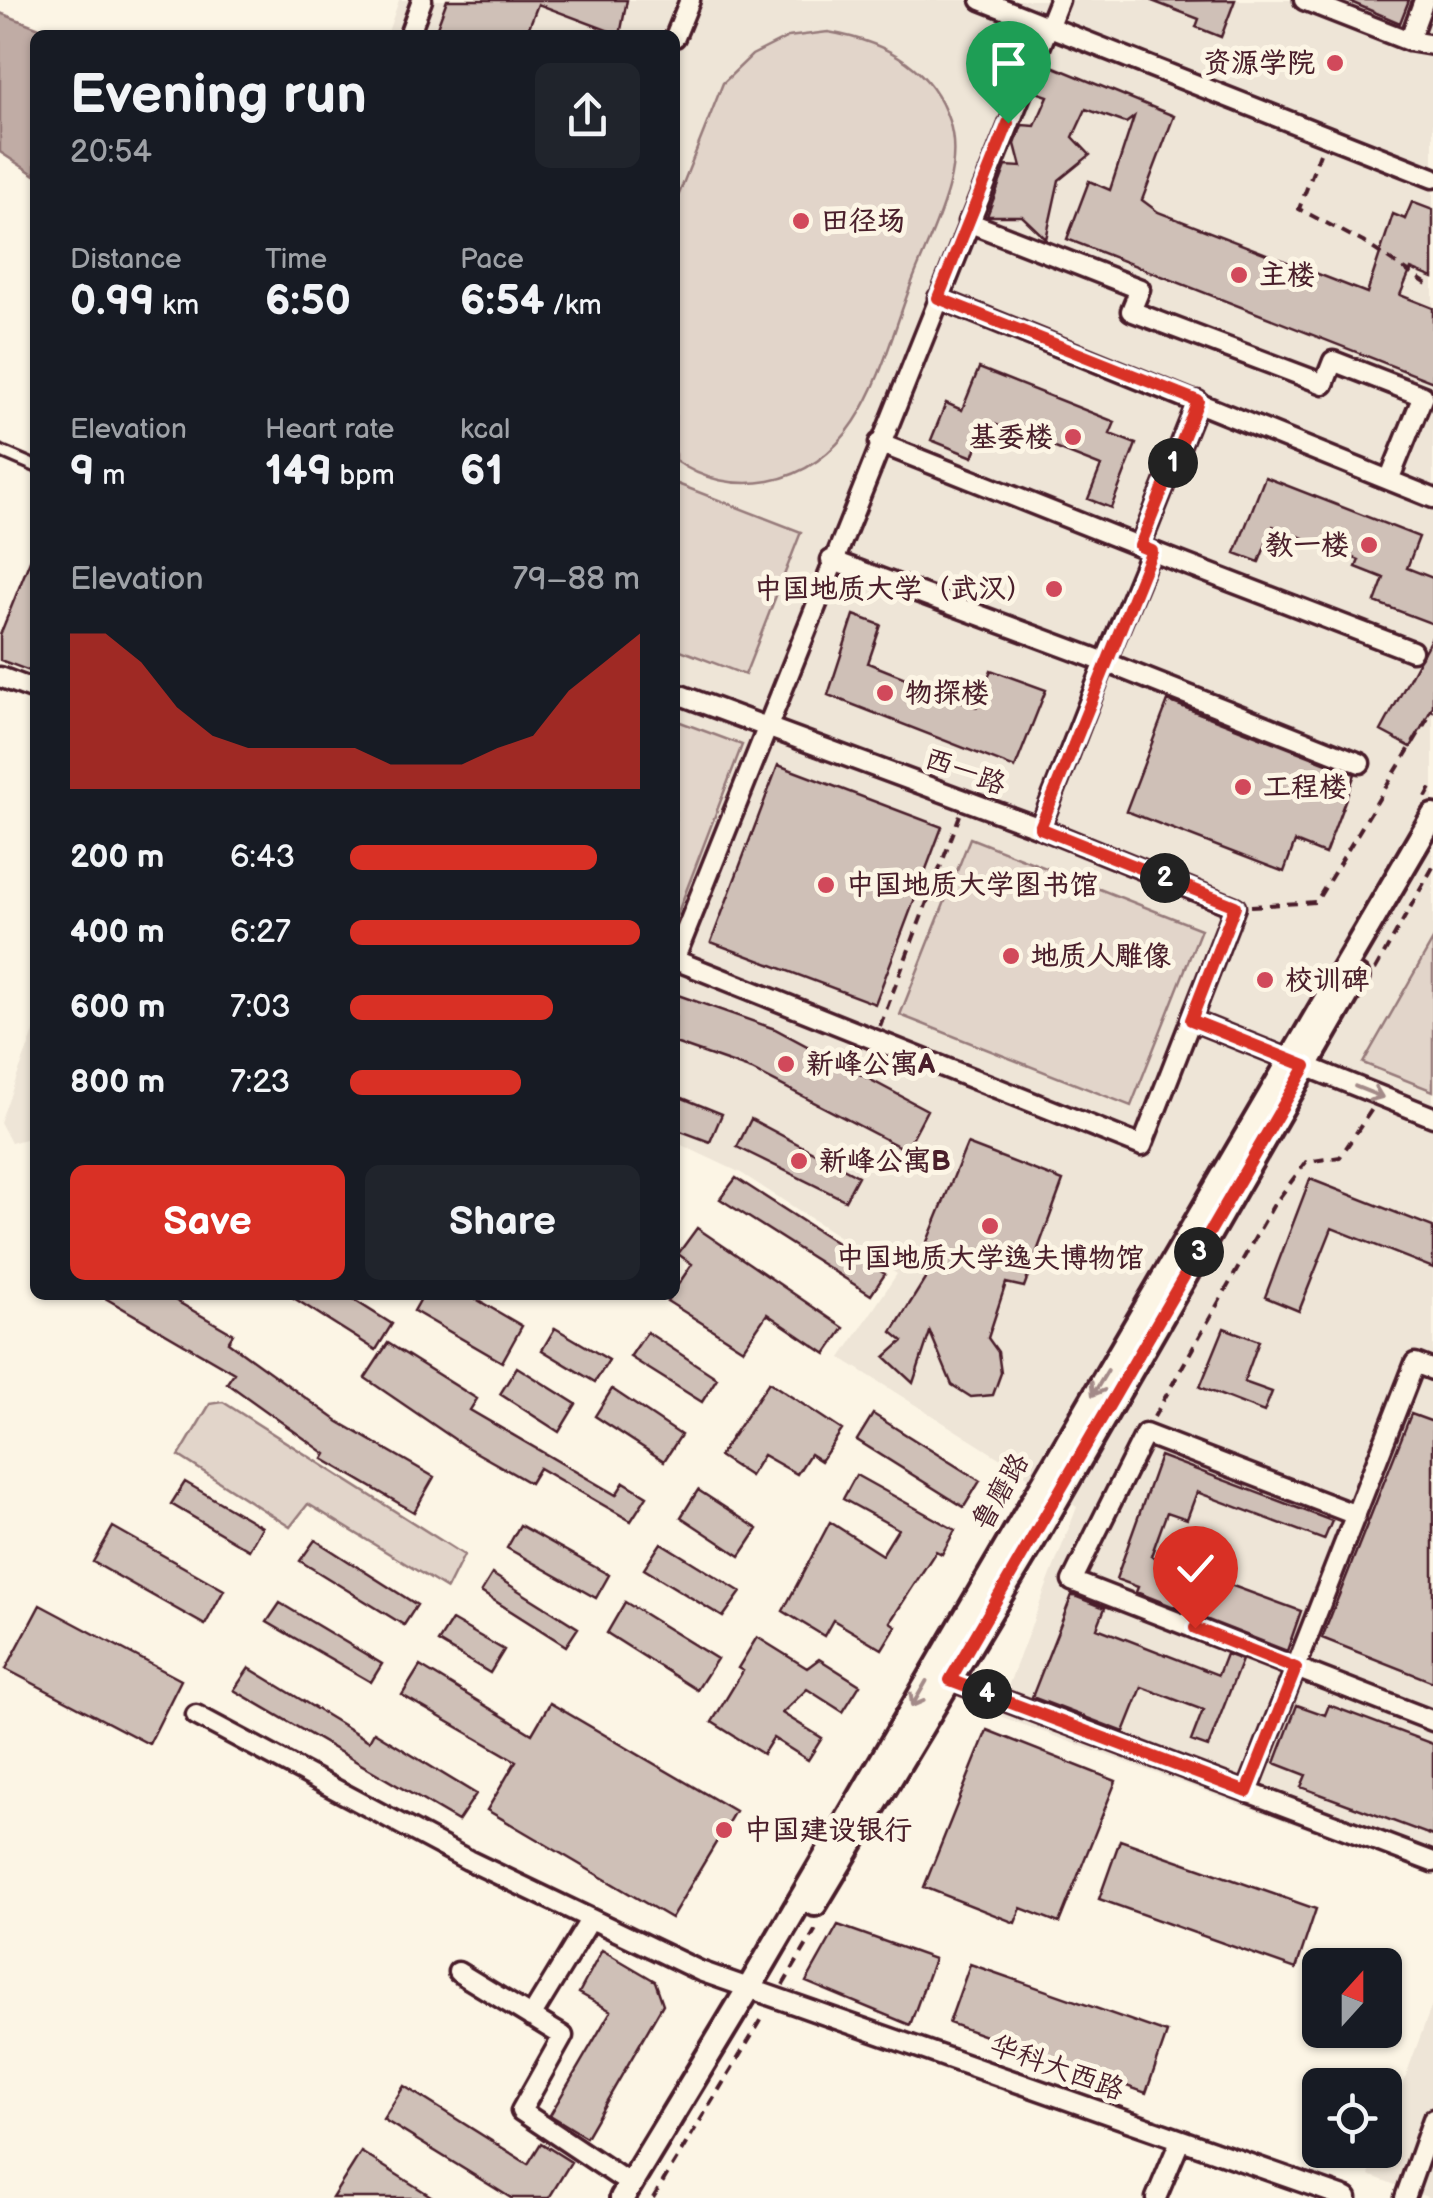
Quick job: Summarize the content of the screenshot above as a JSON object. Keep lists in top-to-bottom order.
{
  "streets": {
    "main road": ["鲁磨路"],
    "street": ["西一路", "华科大西路"]
  },
  "crossings": [
    ["鲁磨路", "华科大西路"]
  ],
  "places": [
    "资源学院",
    "田径场",
    "主楼",
    "基委楼",
    "教一楼",
    "中国地质大学（武汉）",
    "物探楼",
    "工程楼",
    "中国地质大学图书馆",
    "地质人雕像",
    "校训碑",
    "新峰公寓A",
    "新峰公寓B",
    "中国地质大学逸夫博物馆",
    "中国建设银行"
  ],
  "north": "top",
  "page": {
    "heading": ["Evening run", "20:54"],
    "stats": [
      ["Distance", "0.99 km"],
      ["Time", "6:50"],
      ["Pace", "6:54 /km"],
      ["Elevation", "9 m"],
      ["Heart rate", "149 bpm"],
      ["kcal", "61"]
    ],
    "pins": [
      "1",
      "2",
      "3",
      "4"
    ],
    "chart": ["Elevation", "79–88 m"],
    "list": [
      {
        "name": "200 m",
        "note": "6:43"
      },
      {
        "name": "400 m",
        "note": "6:27"
      },
      {
        "name": "600 m",
        "note": "7:03"
      },
      {
        "name": "800 m",
        "note": "7:23"
      }
    ],
    "buttons": ["Save", "Share"]
  }
}
